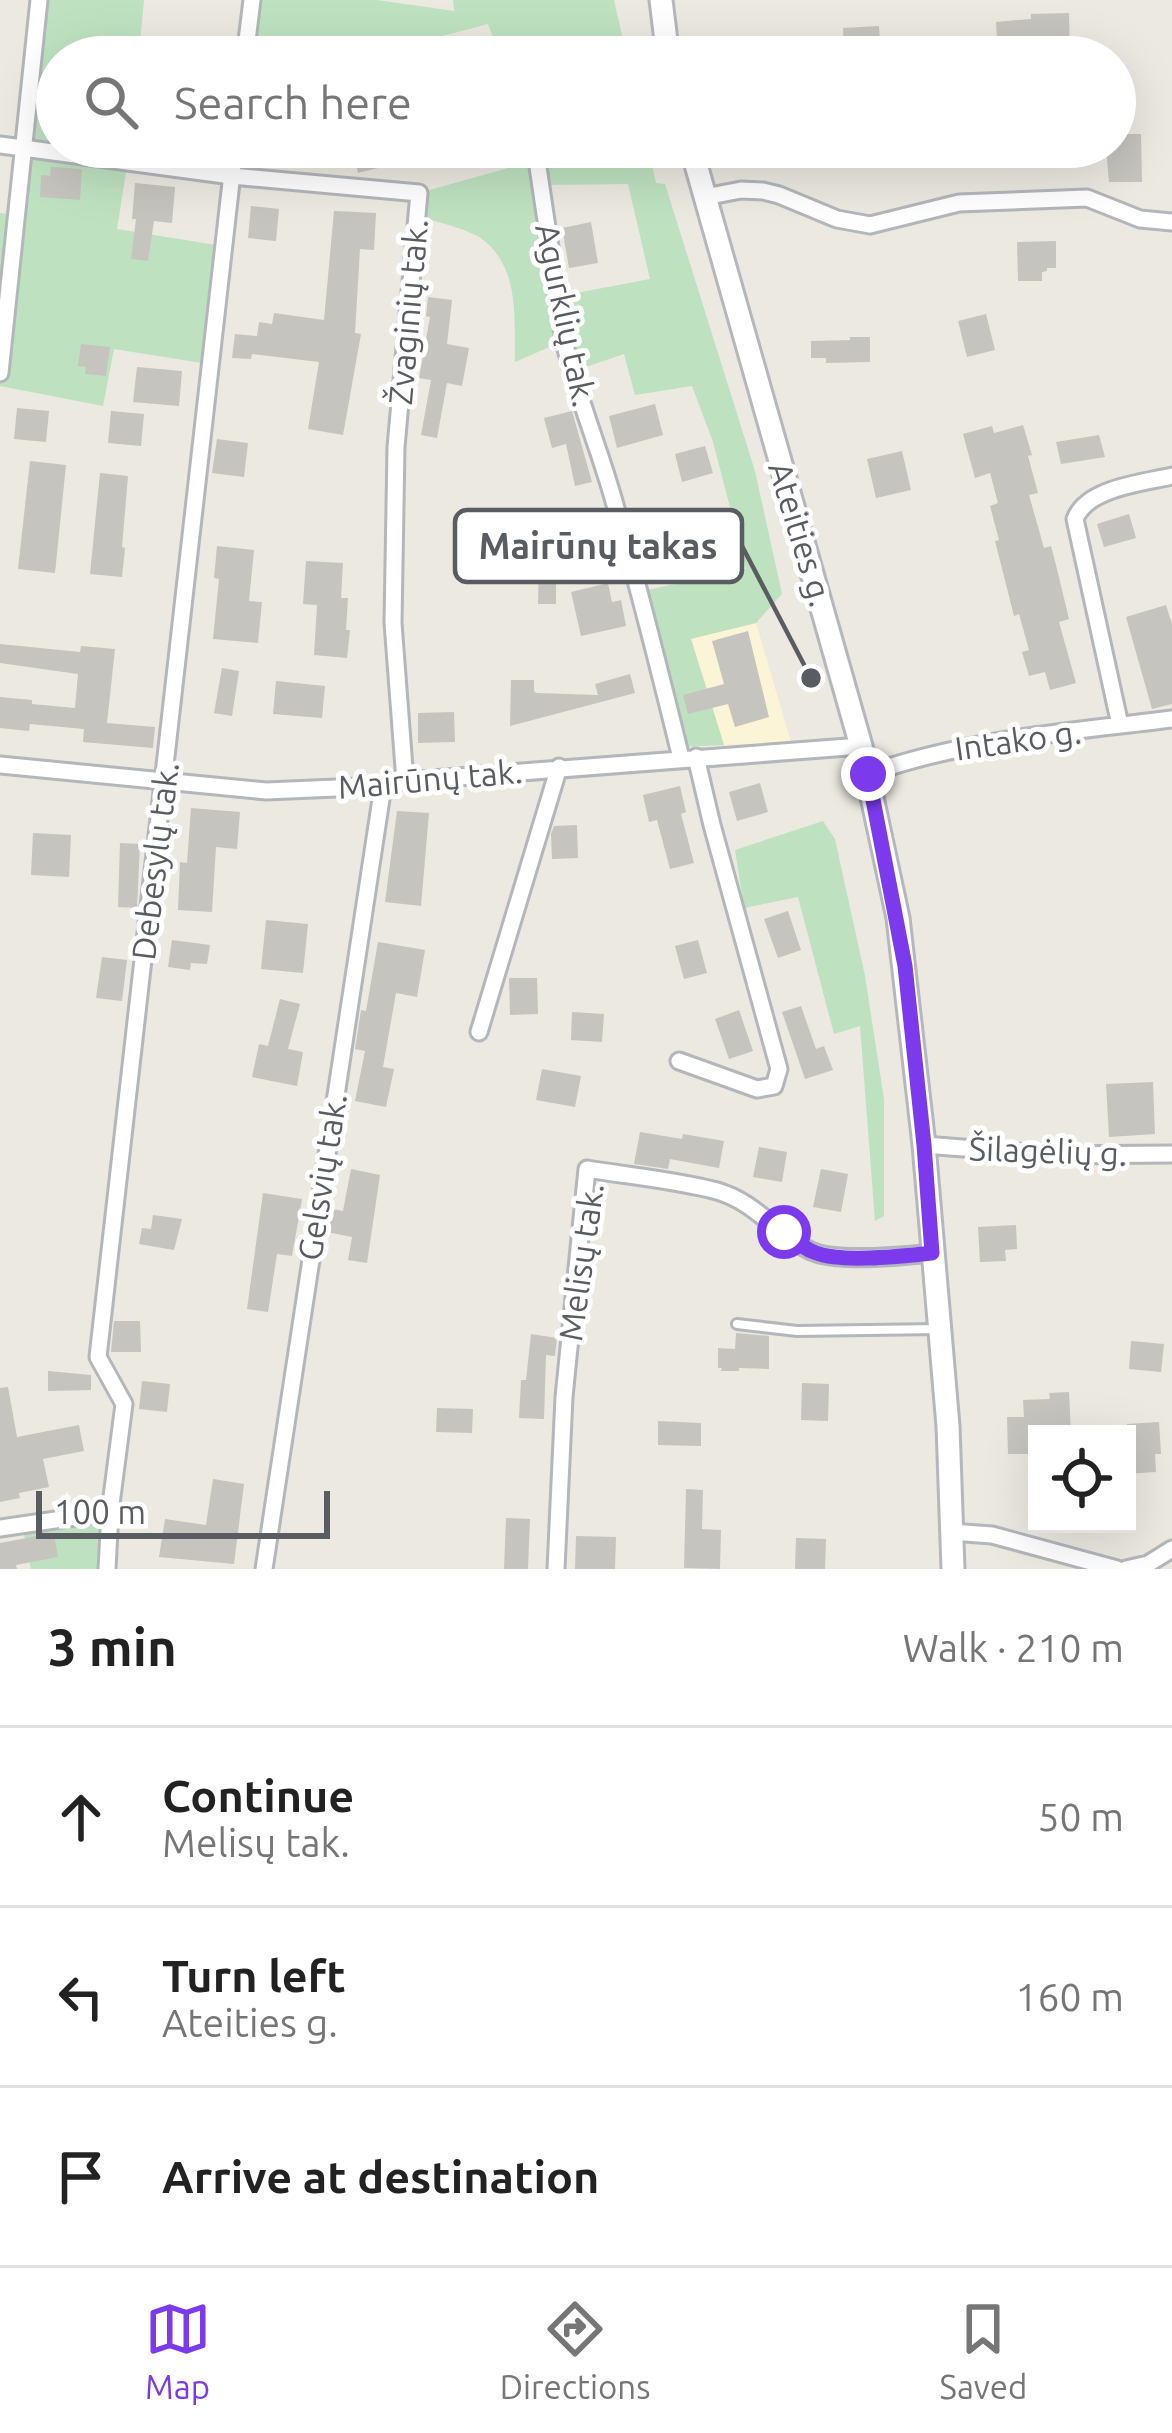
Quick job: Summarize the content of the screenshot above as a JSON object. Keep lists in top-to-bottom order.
{
  "streets": {
    "street": [
      "Žvaginių tak.",
      "Agurklių tak.",
      "Ateities g.",
      "Intako g.",
      "Mairūnų tak.",
      "Debesylų tak.",
      "Šilagėlių g.",
      "Gelsvių tak.",
      "Melisų tak."
    ]
  },
  "crossings": [
    ["Žvaginių tak.", "Mairūnų tak."],
    ["Žvaginių tak.", "Debesylų tak."],
    ["Agurklių tak.", "Mairūnų tak."],
    ["Ateities g.", "Intako g."],
    ["Ateities g.", "Mairūnų tak."],
    ["Ateities g.", "Šilagėlių g."],
    ["Ateities g.", "Melisų tak."],
    ["Mairūnų tak.", "Debesylų tak."],
    ["Mairūnų tak.", "Gelsvių tak."]
  ],
  "places": ["Mairūnų takas"],
  "scale_bar": "100 m",
  "page": {
    "search": "Search here",
    "scale": "100 m",
    "heading": ["3 min", "Walk · 210 m"],
    "list": [
      ["Continue", "Melisų tak.", "50 m"],
      ["Turn left", "Ateities g.", "160 m"],
      "Arrive at destination"
    ],
    "nav": ["Map", "Directions", "Saved"]
  }
}
